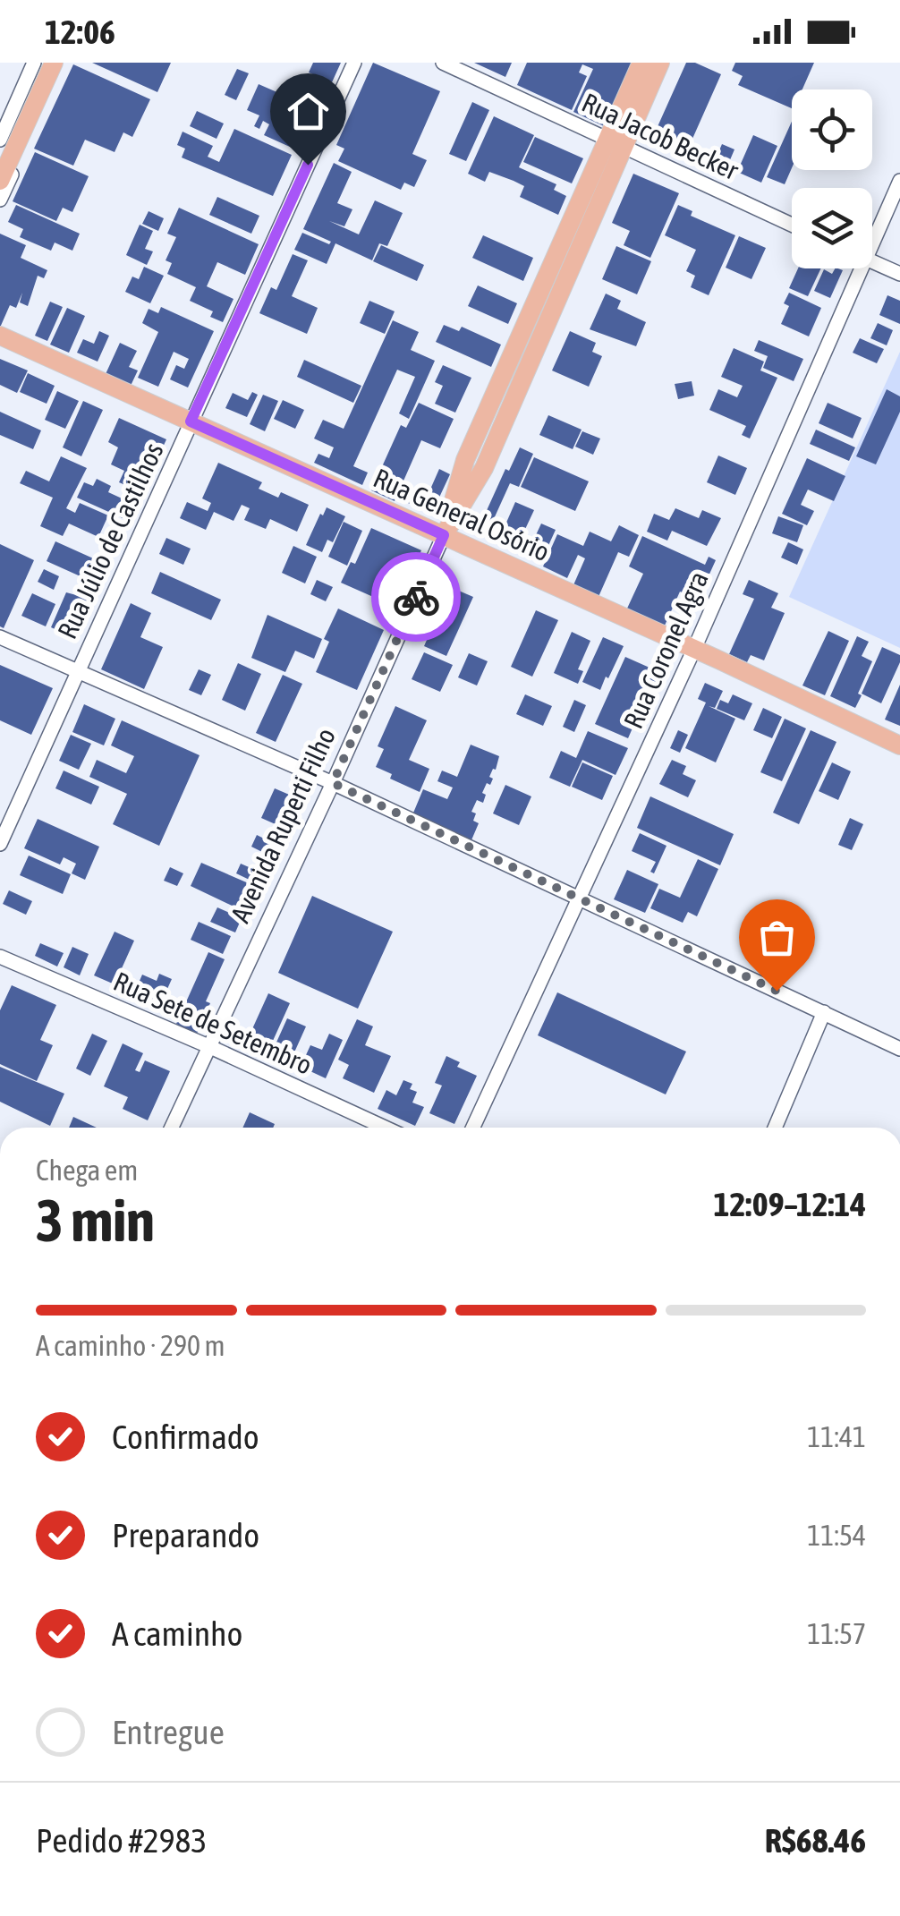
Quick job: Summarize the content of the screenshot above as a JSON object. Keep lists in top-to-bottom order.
{
  "streets": {
    "main road": ["Rua General Osório", "Avenida Ruperti Filho"],
    "street": [
      "Rua Jacob Becker",
      "Rua Júlio de Castilhos",
      "Rua Coronel Agra",
      "Rua Sete de Setembro"
    ]
  },
  "crossings": [
    ["Rua Jacob Becker", "Avenida Ruperti Filho"],
    ["Rua General Osório", "Rua Júlio de Castilhos"],
    ["Rua General Osório", "Rua Coronel Agra"],
    ["Rua General Osório", "Avenida Ruperti Filho"],
    ["Avenida Ruperti Filho", "Rua Sete de Setembro"]
  ],
  "page": {
    "status": "12:06",
    "heading": ["3 min", "Chega em", "12:09–12:14"],
    "panel": ["Pedido #2983", "R$68.46"],
    "bar": "A caminho · 290 m",
    "list": [
      ["Confirmado", "11:41"],
      ["Preparando", "11:54"],
      ["A caminho", "11:57"],
      "Entregue"
    ]
  }
}
